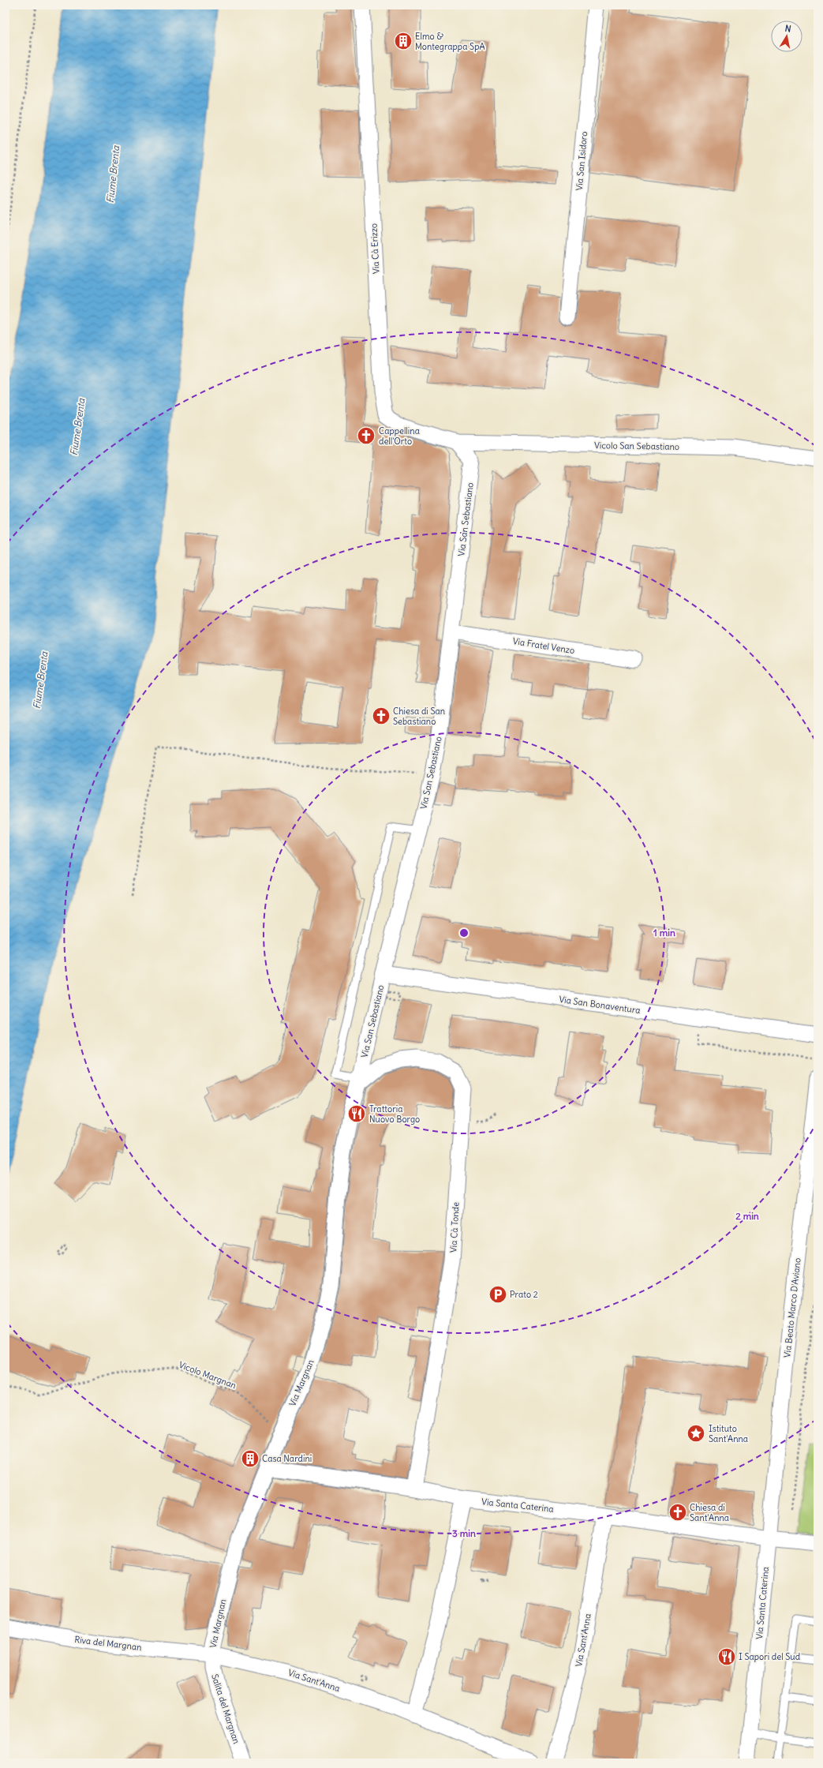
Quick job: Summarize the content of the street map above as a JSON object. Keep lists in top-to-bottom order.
{
  "streets": {
    "street": [
      "Via San Isidoro",
      "Via Cà Erizzo",
      "Vicolo San Sebastiano",
      "Via San Sebastiano",
      "Via Fratel Venzo",
      "Via San Bonaventura",
      "Via Cà Tonde",
      "Via Beato Marco D'Aviano",
      "Via Margnan",
      "Via Santa Caterina",
      "Via Sant'Anna",
      "Riva del Margnan",
      "Salita del Margnan"
    ],
    "path": ["Vicolo Margnan"]
  },
  "crossings": [
    ["Via Cà Erizzo", "Vicolo San Sebastiano"],
    ["Via Cà Erizzo", "Via San Sebastiano"],
    ["Vicolo San Sebastiano", "Via San Sebastiano"],
    ["Via San Sebastiano", "Via Fratel Venzo"],
    ["Via San Sebastiano", "Via San Bonaventura"],
    ["Via San Sebastiano", "Via Cà Tonde"],
    ["Via San Sebastiano", "Via Margnan"],
    ["Via Cà Tonde", "Via Margnan"],
    ["Via Cà Tonde", "Via Santa Caterina"],
    ["Via Beato Marco D'Aviano", "Via Santa Caterina"],
    ["Vicolo Margnan", "Via Margnan"],
    ["Via Margnan", "Via Santa Caterina"],
    ["Via Margnan", "Via Sant'Anna"],
    ["Via Margnan", "Riva del Margnan"],
    ["Via Margnan", "Salita del Margnan"],
    ["Via Santa Caterina", "Via Sant'Anna"],
    ["Via Sant'Anna", "Riva del Margnan"],
    ["Via Sant'Anna", "Salita del Margnan"],
    ["Riva del Margnan", "Salita del Margnan"]
  ],
  "water": ["Fiume Brenta"],
  "places": {
    "building": ["Elmo & Montegrappa SpA", "Casa Nardini"],
    "church": ["Cappellina dell'Orto", "Chiesa di San Sebastiano", "Chiesa di Sant'Anna"],
    "restaurant": ["Trattoria Nuovo Borgo", "I Sapori del Sud"],
    "parking": ["Prato 2"],
    "place": ["Istituto Sant'Anna"]
  },
  "north": "top",
  "rings": ["1 min", "2 min", "3 min"]
}
